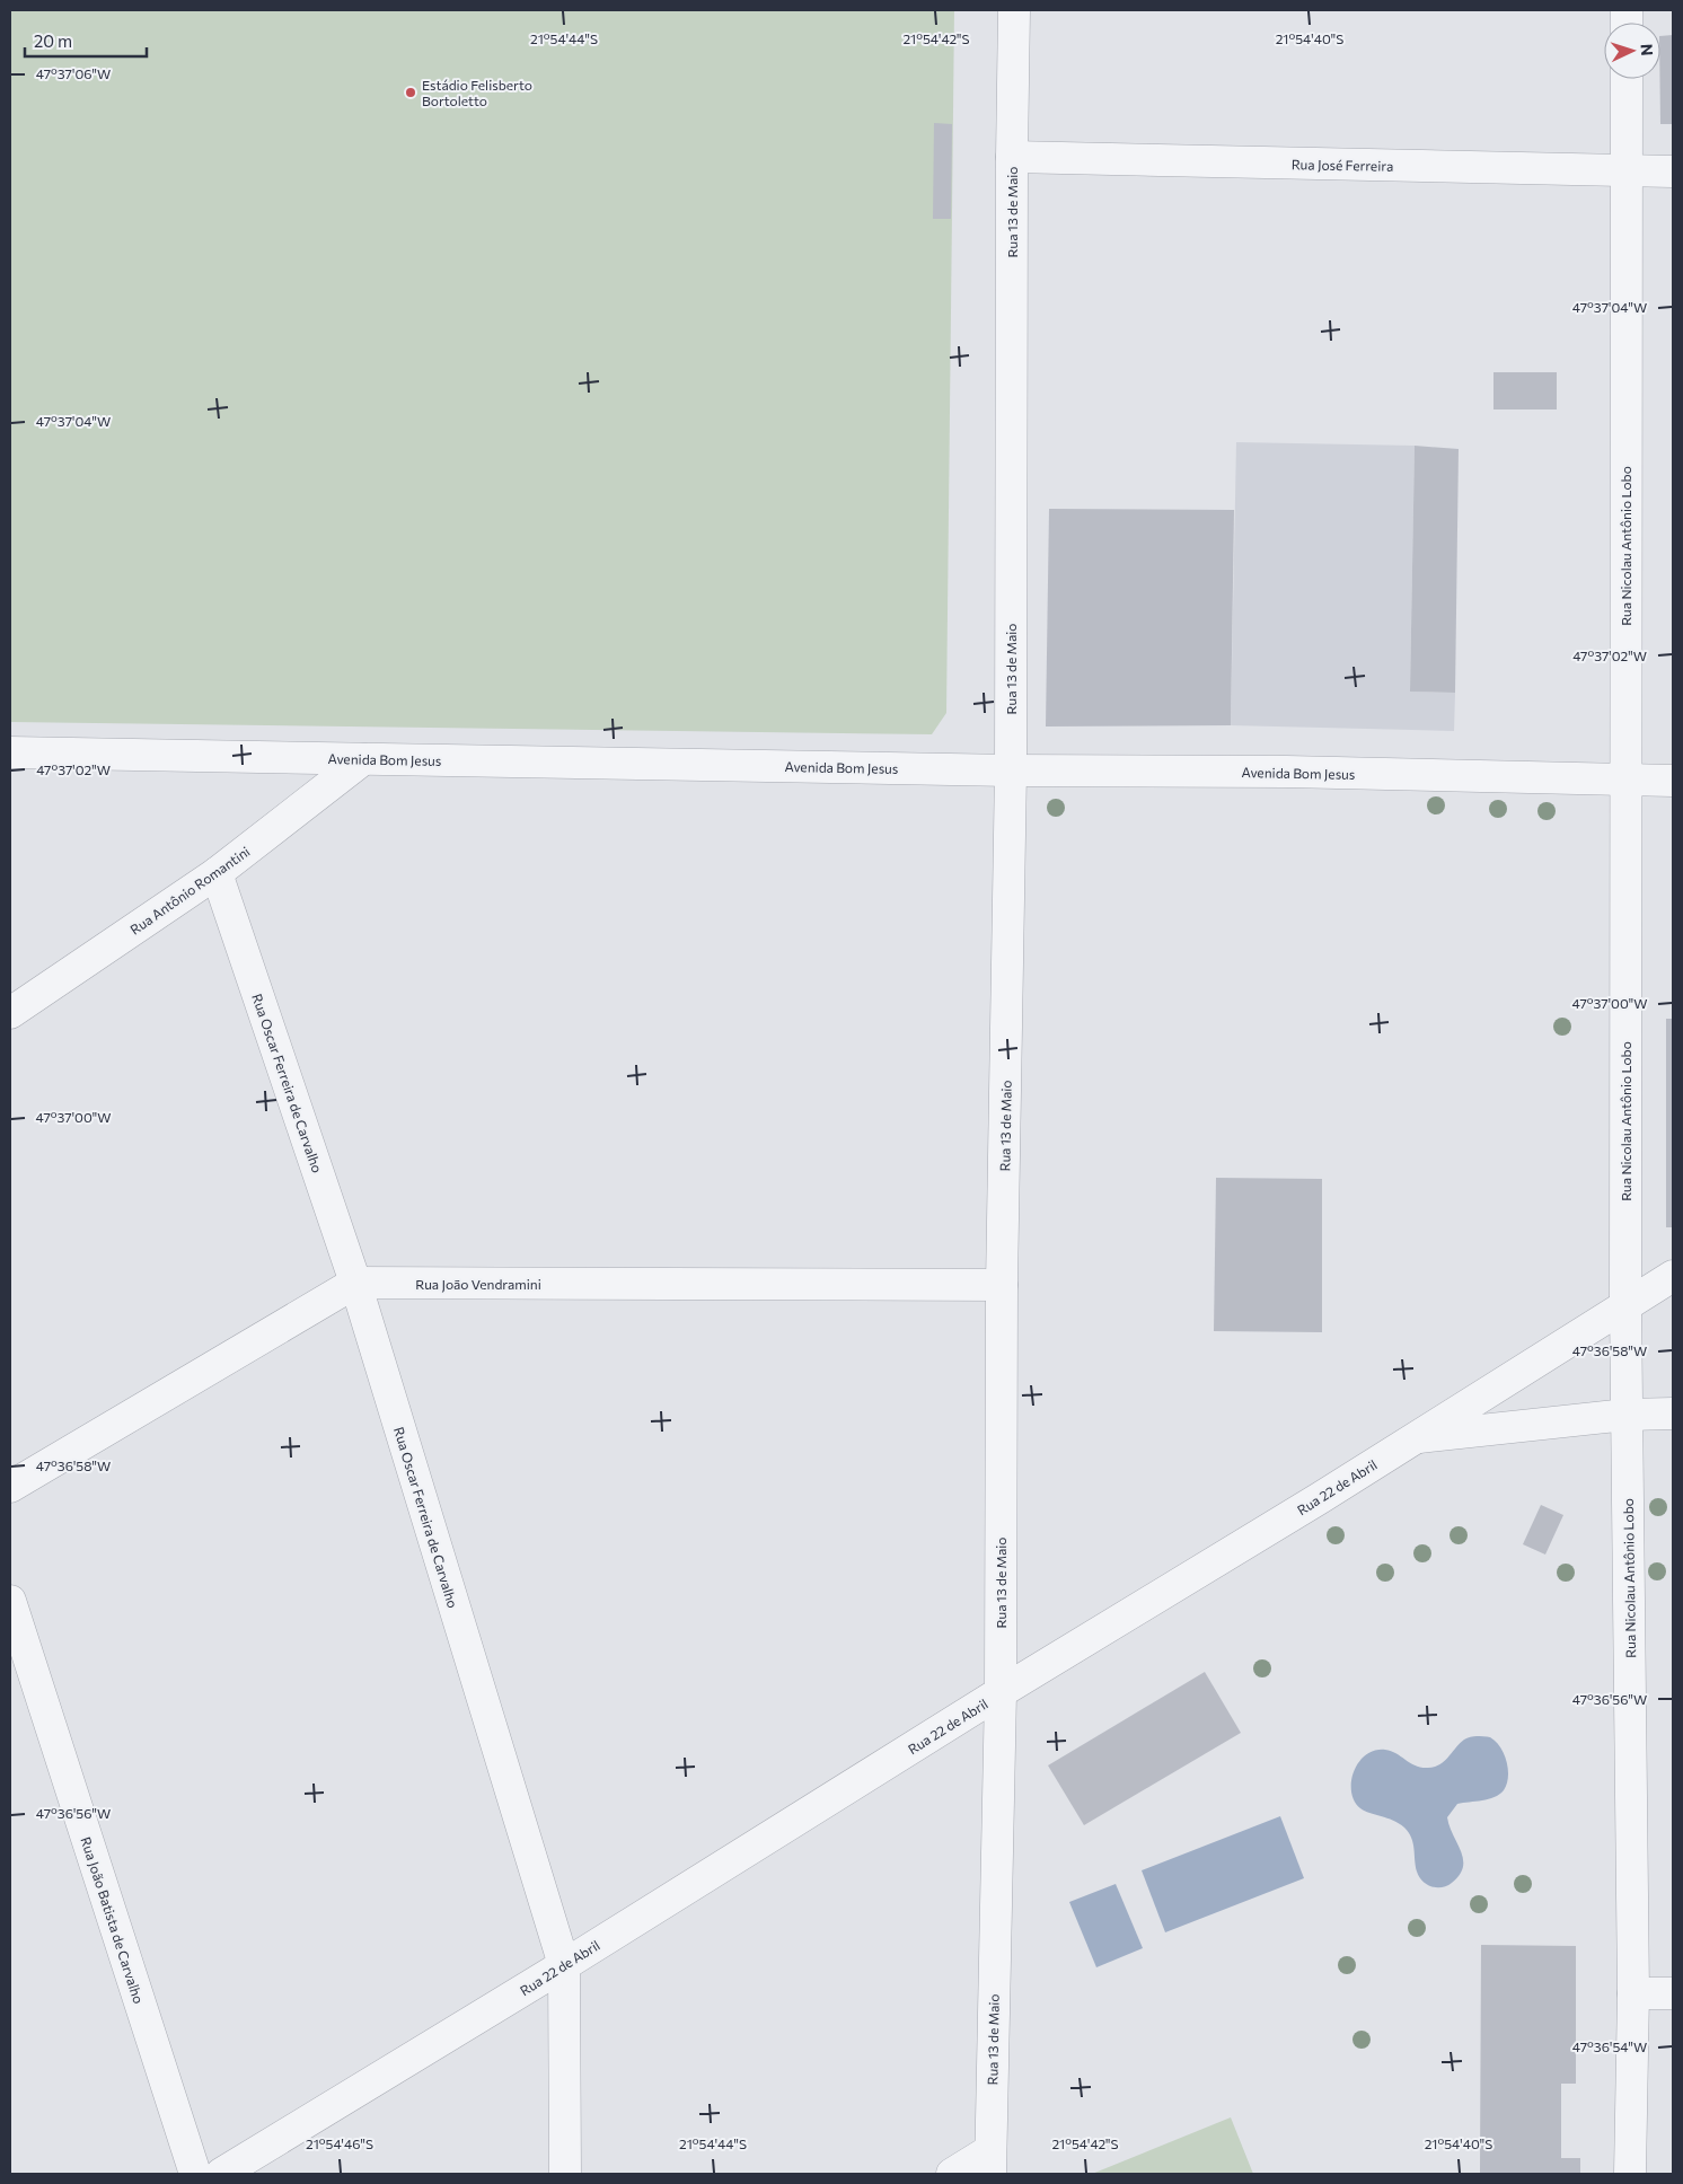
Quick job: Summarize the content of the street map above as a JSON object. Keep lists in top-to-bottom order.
{
  "streets": {
    "street": [
      "Rua José Ferreira",
      "Rua 13 de Maio",
      "Rua Nicolau Antônio Lobo",
      "Avenida Bom Jesus",
      "Rua Antônio Romantini",
      "Rua Oscar Ferreira de Carvalho",
      "Rua João Vendramini",
      "Rua 22 de Abril",
      "Rua João Batista de Carvalho"
    ]
  },
  "crossings": [
    ["Rua José Ferreira", "Rua 13 de Maio"],
    ["Rua José Ferreira", "Rua Nicolau Antônio Lobo"],
    ["Rua 13 de Maio", "Avenida Bom Jesus"],
    ["Rua 13 de Maio", "Rua João Vendramini"],
    ["Rua 13 de Maio", "Rua 22 de Abril"],
    ["Rua Nicolau Antônio Lobo", "Avenida Bom Jesus"],
    ["Rua Nicolau Antônio Lobo", "Rua 22 de Abril"],
    ["Avenida Bom Jesus", "Rua Antônio Romantini"],
    ["Rua Antônio Romantini", "Rua Oscar Ferreira de Carvalho"],
    ["Rua Oscar Ferreira de Carvalho", "Rua João Vendramini"],
    ["Rua Oscar Ferreira de Carvalho", "Rua 22 de Abril"]
  ],
  "places": ["Estádio Felisberto Bortoletto"],
  "scale_bar": "20 m",
  "north": "right",
  "coordinates": [
    "21°54'44\"S",
    "21°54'42\"S",
    "21°54'40\"S",
    "47°37'06\"W",
    "47°37'04\"W",
    "47°37'02\"W",
    "47°37'00\"W",
    "47°36'58\"W",
    "47°36'56\"W",
    "47°36'54\"W",
    "21°54'46\"S"
  ]
}
